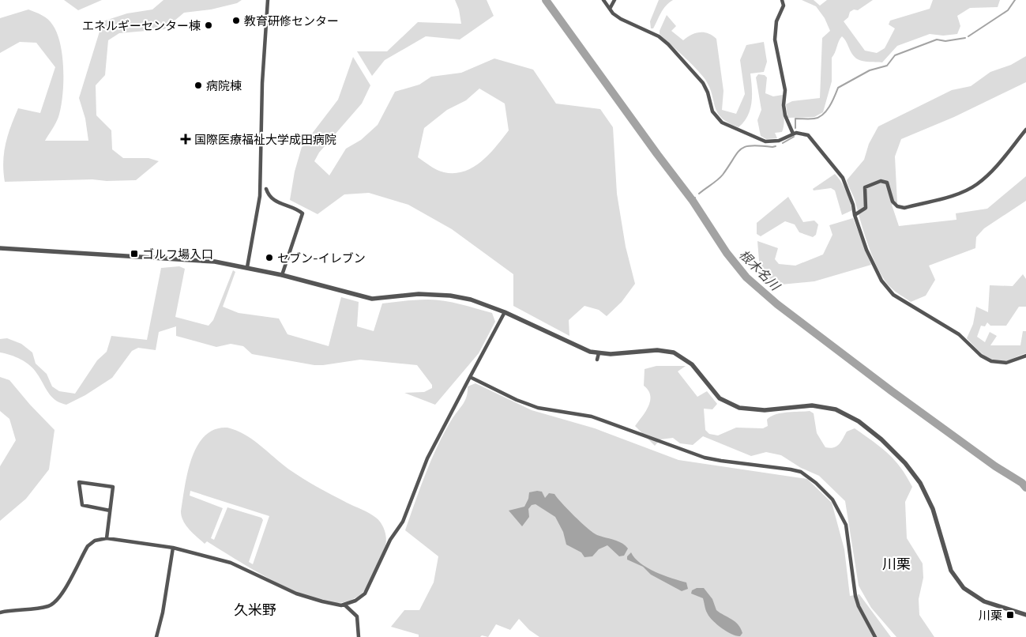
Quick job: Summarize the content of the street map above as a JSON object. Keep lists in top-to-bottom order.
{
  "districts": ["川栗", "久米野"],
  "water": ["根木名川"],
  "places": {
    "other": [
      "教育研修センター",
      "エネルギーセンター棟",
      "病院棟",
      "セブン-イレブン"
    ],
    "health": ["国際医療福祉大学成田病院"],
    "transit": ["ゴルフ場入口", "川栗"]
  }
}
